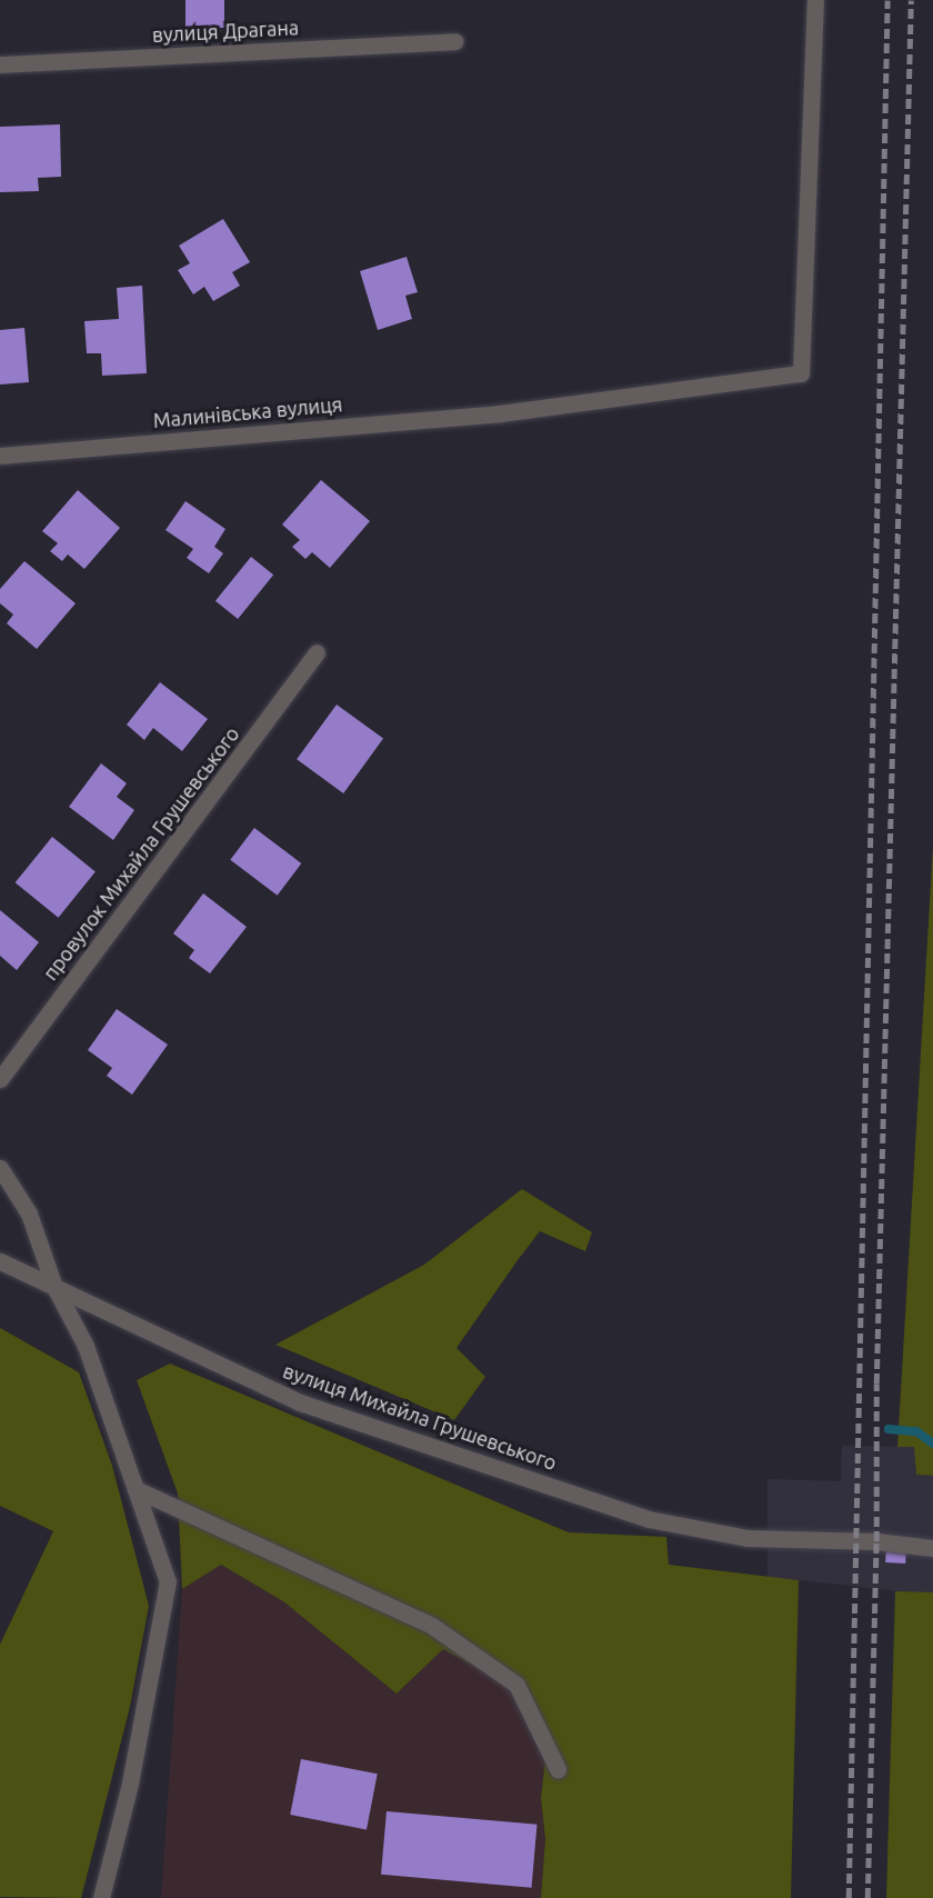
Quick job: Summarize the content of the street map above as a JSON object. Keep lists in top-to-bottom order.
{
  "streets": {
    "street": [
      "вулиця Драгана",
      "Малинівська вулиця",
      "провулок Михайла Грушевського",
      "вулиця Михайла Грушевського"
    ]
  }
}
